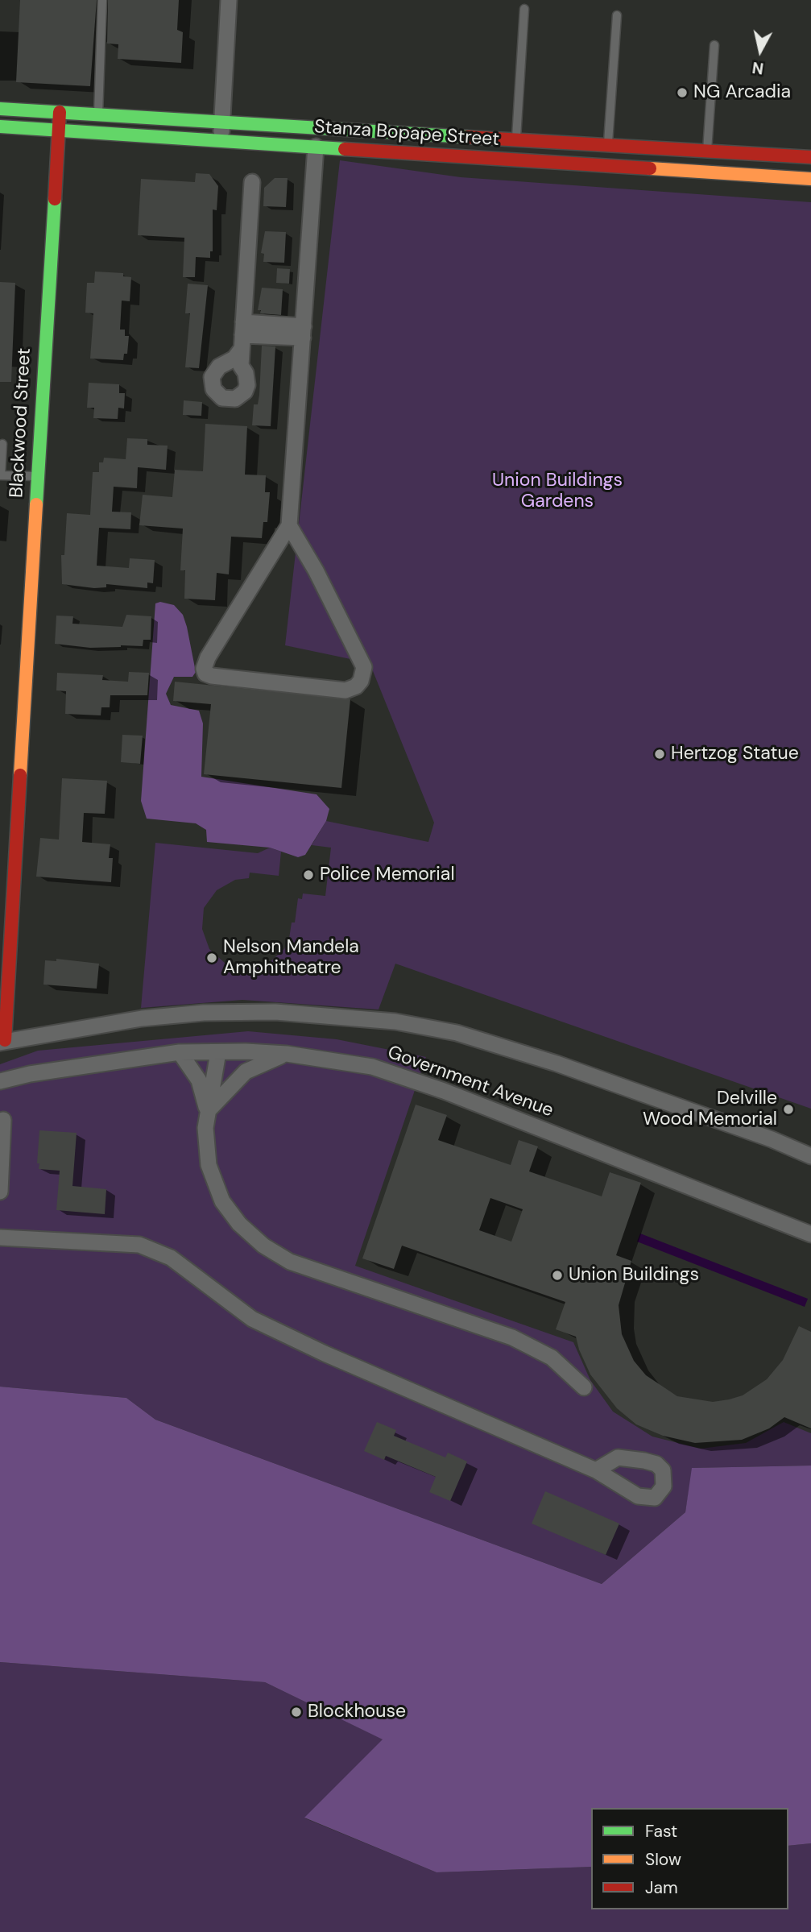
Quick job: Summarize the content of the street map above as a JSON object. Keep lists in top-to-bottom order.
{
  "streets": {
    "main road": ["Stanza Bopape Street", "Blackwood Street"],
    "street": ["Government Avenue"]
  },
  "crossings": [
    ["Stanza Bopape Street", "Blackwood Street"],
    ["Blackwood Street", "Government Avenue"]
  ],
  "parks": ["Union Buildings Gardens"],
  "places": [
    "NG Arcadia",
    "Hertzog Statue",
    "Police Memorial",
    "Nelson Mandela Amphitheatre",
    "Delville Wood Memorial",
    "Union Buildings",
    "Blockhouse"
  ],
  "legend": ["Fast", "Slow", "Jam"],
  "north": "bottom"
}
